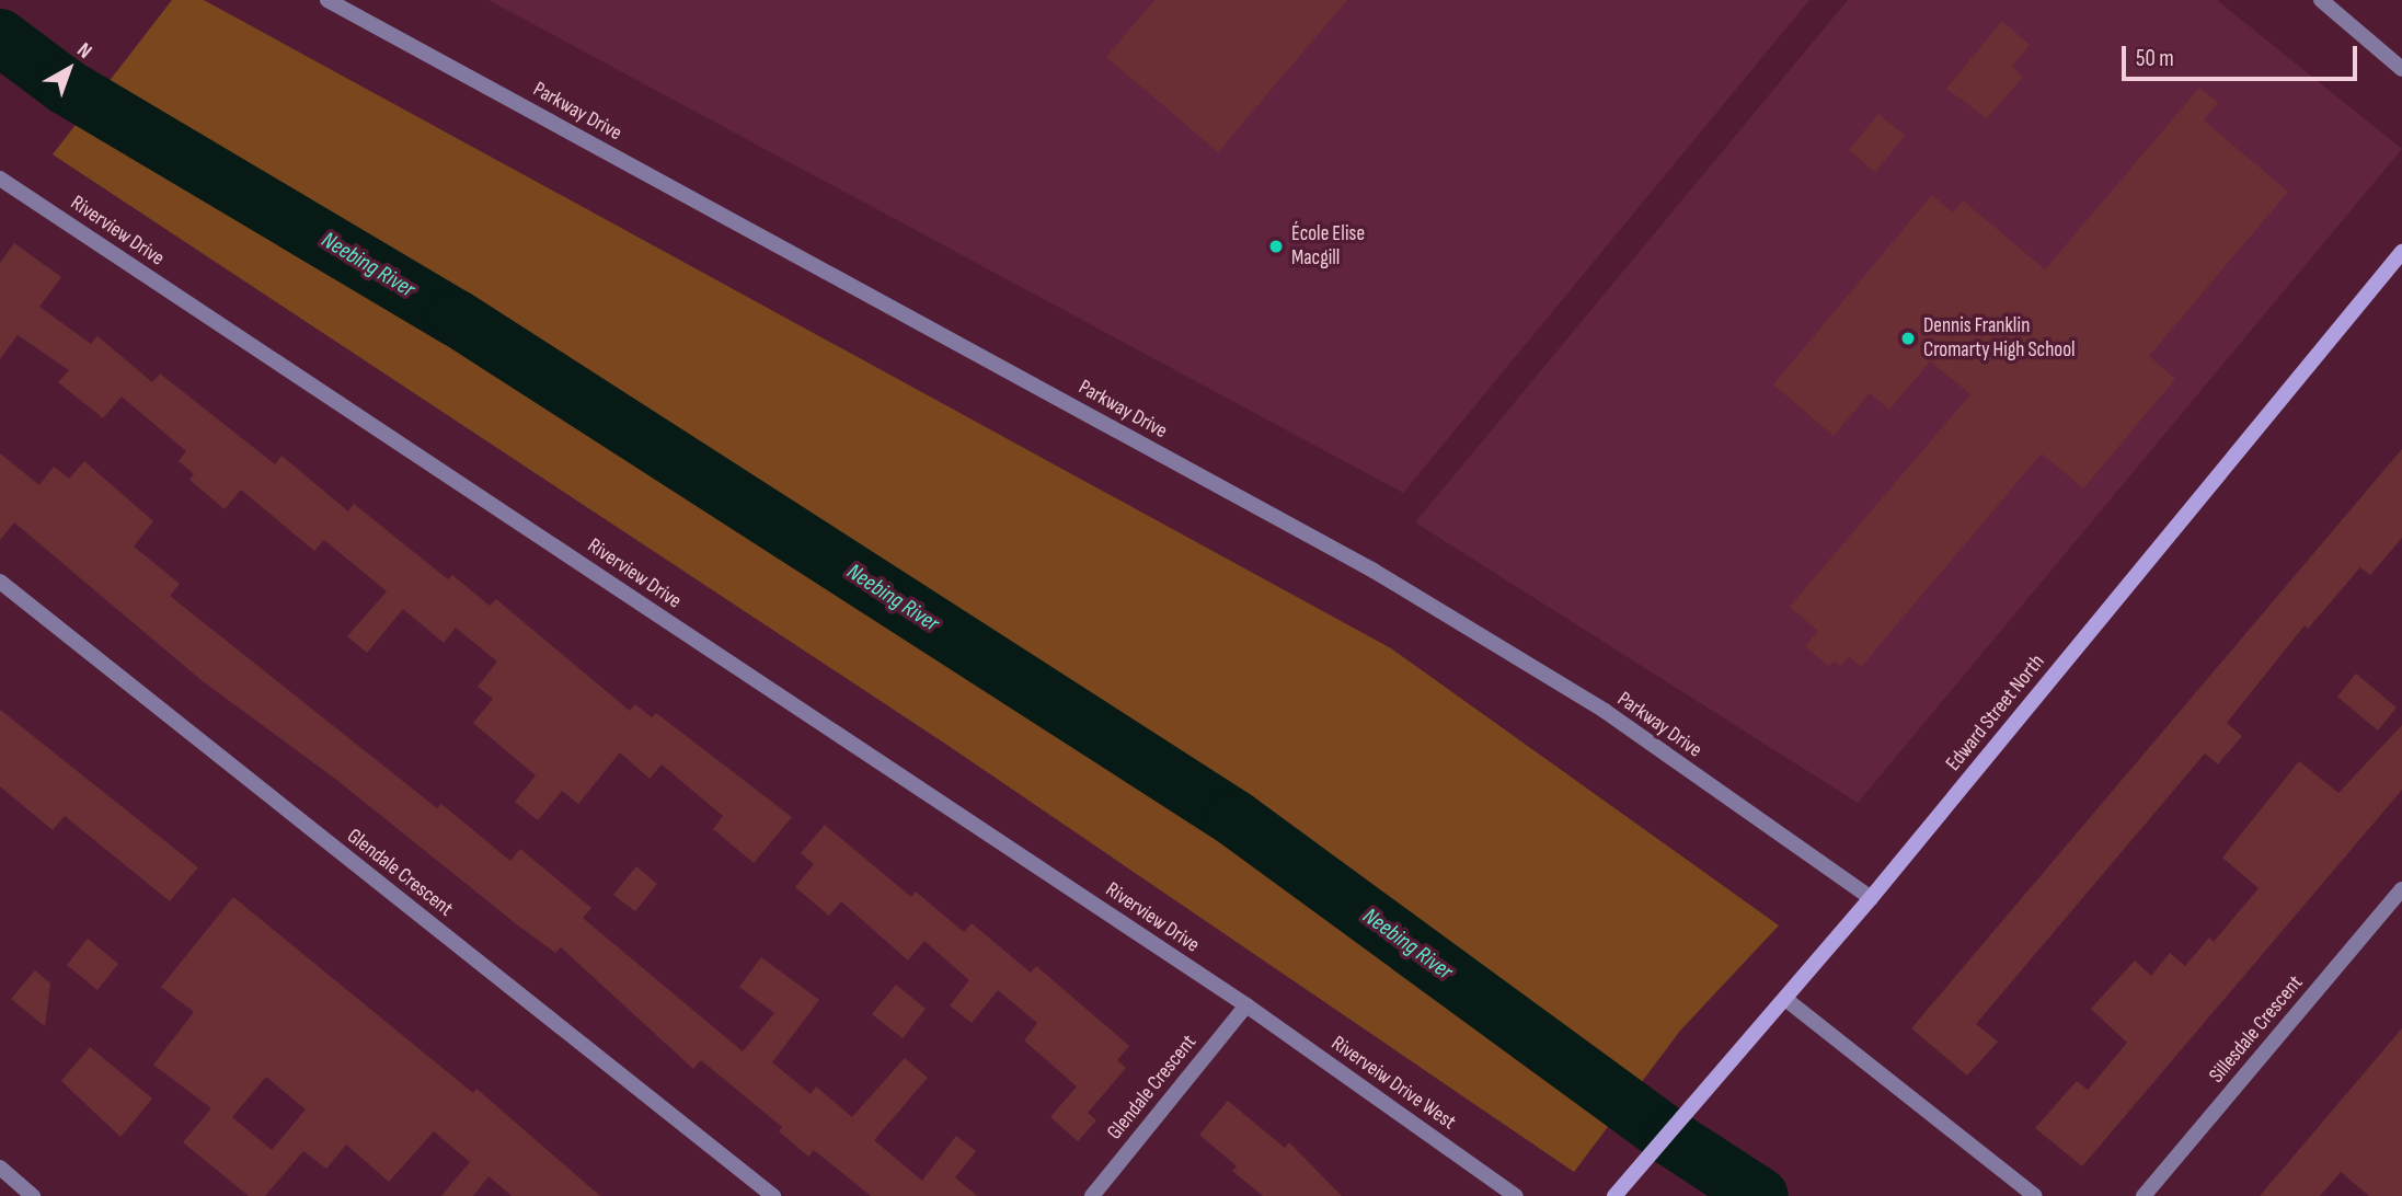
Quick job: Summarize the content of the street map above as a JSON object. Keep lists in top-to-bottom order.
{
  "streets": {
    "main road": ["Edward Street North"],
    "street": [
      "Parkway Drive",
      "Riverview Drive",
      "Glendale Crescent",
      "Sillesdale Crescent",
      "Riverveiw Drive West"
    ]
  },
  "crossings": [
    ["Parkway Drive", "Edward Street North"],
    ["Riverview Drive", "Glendale Crescent"],
    ["Riverview Drive", "Riverveiw Drive West"],
    ["Glendale Crescent", "Riverveiw Drive West"]
  ],
  "water": ["Neebing River"],
  "places": ["École Elise Macgill", "Dennis Franklin Cromarty High School"],
  "scale_bar": "50 m",
  "north": "top right"
}
